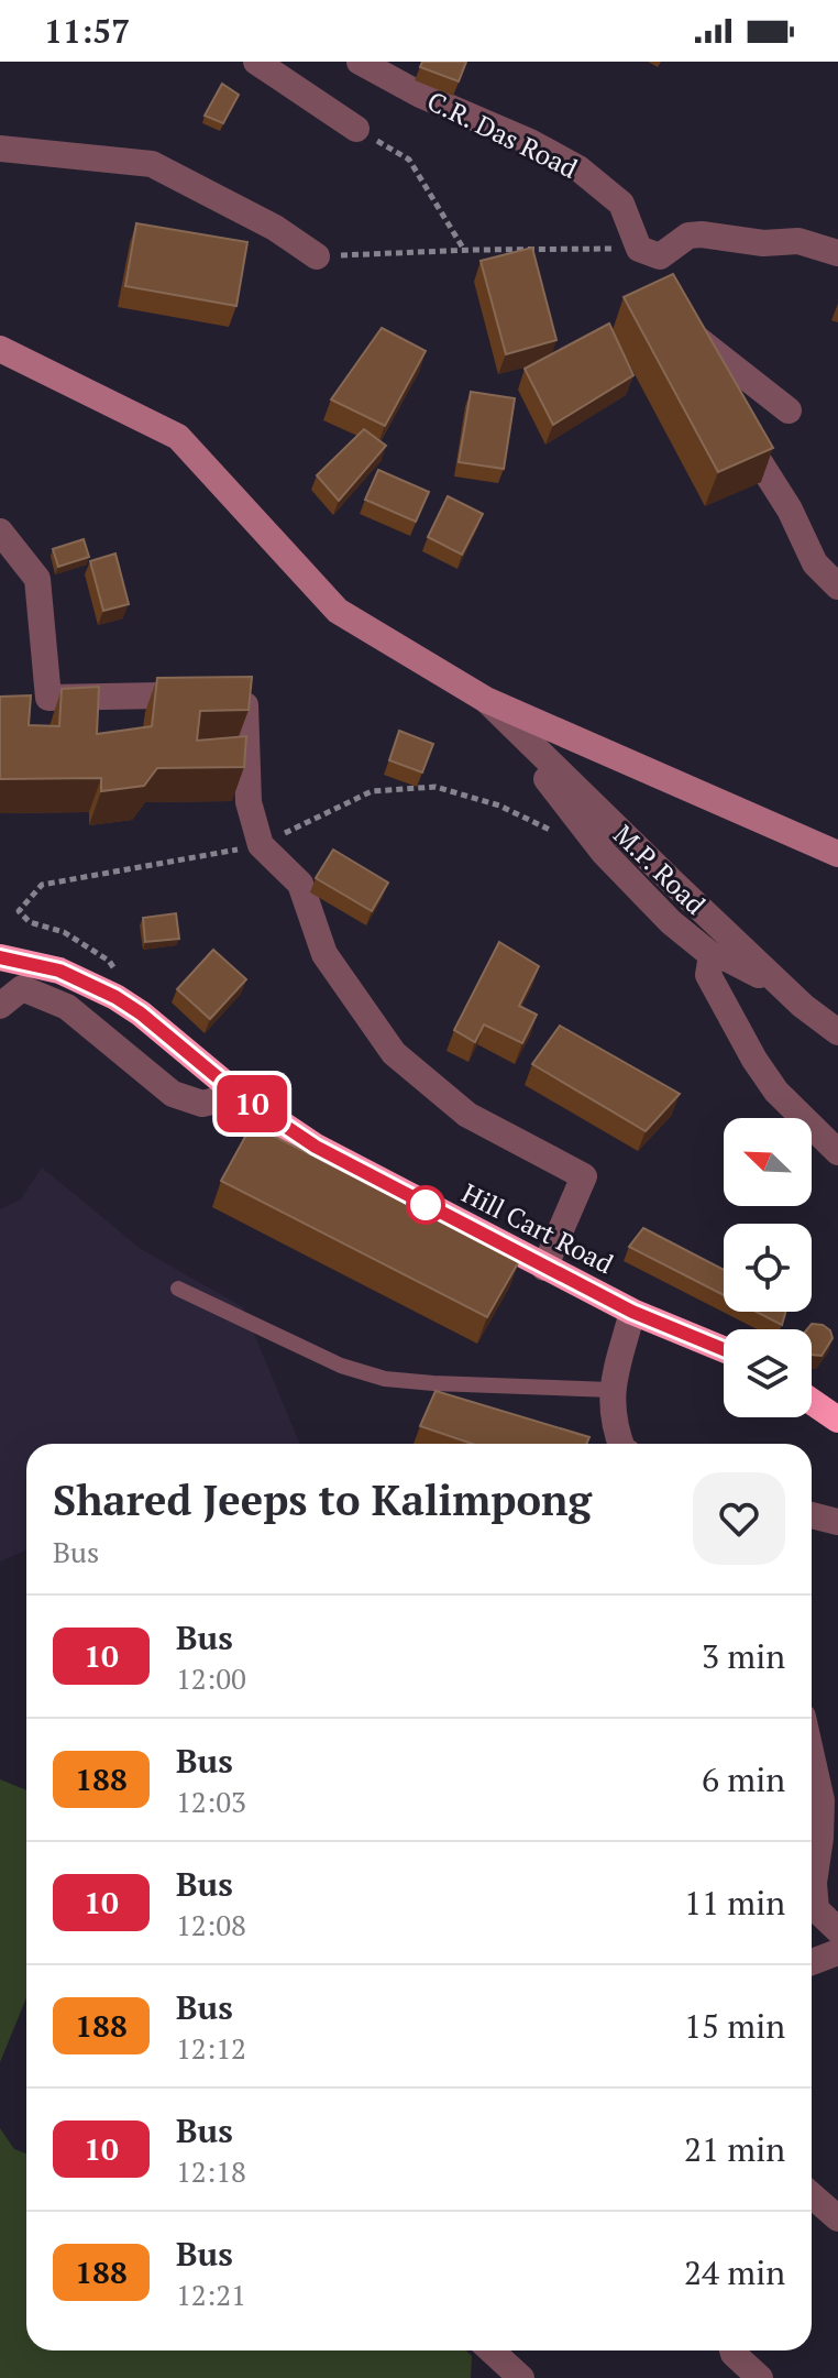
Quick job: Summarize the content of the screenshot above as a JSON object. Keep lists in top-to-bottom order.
{
  "streets": {
    "highway": ["Hill Cart Road"],
    "street": ["C.R. Das Road", "M.P. Road"]
  },
  "lines": ["bus line 10"],
  "north": "top left",
  "page": {
    "status": "11:57",
    "on_map": "10",
    "heading": ["Shared Jeeps to Kalimpong", "Bus"],
    "list": [
      {
        "mark": "10",
        "name": "Bus",
        "note": "12:00",
        "value": "3 min"
      },
      {
        "mark": "188",
        "name": "Bus",
        "note": "12:03",
        "value": "6 min"
      },
      {
        "mark": "10",
        "name": "Bus",
        "note": "12:08",
        "value": "11 min"
      },
      {
        "mark": "188",
        "name": "Bus",
        "note": "12:12",
        "value": "15 min"
      },
      {
        "mark": "10",
        "name": "Bus",
        "note": "12:18",
        "value": "21 min"
      },
      {
        "mark": "188",
        "name": "Bus",
        "note": "12:21",
        "value": "24 min"
      }
    ]
  }
}
